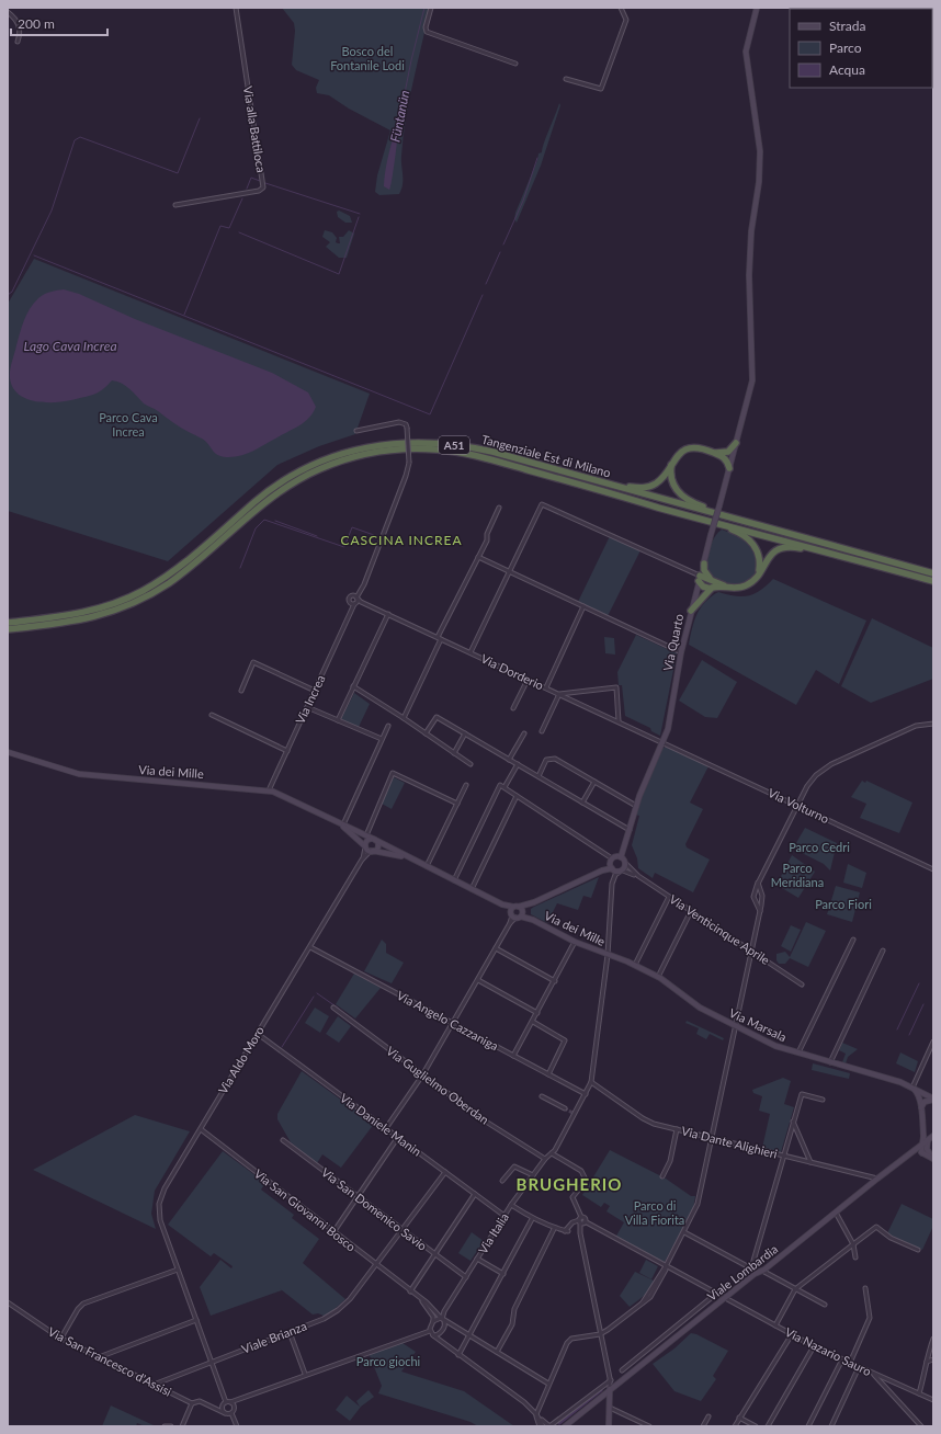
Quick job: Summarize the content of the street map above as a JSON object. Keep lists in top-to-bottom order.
{
  "streets": {
    "highway": ["A51", "Tangenziale Est di Milano"],
    "main road": [
      "Via Quarto",
      "Via dei Mille",
      "Via Marsala",
      "Viale Lombardia"
    ],
    "street": [
      "Via alla Battiloca",
      "Via Dorderio",
      "Via Increa",
      "Via Volturno",
      "Via Venticinque Aprile",
      "Via Angelo Cazzaniga",
      "Via Aldo Moro",
      "Via Guglielmo Oberdan",
      "Via Daniele Manin",
      "Via Dante Alighieri",
      "Via San Domenico Savio",
      "Via San Giovanni Bosco",
      "Via Italia",
      "Viale Brianza",
      "Via Nazario Sauro",
      "Via San Francesco d'Assisi"
    ]
  },
  "crossings": [
    ["Via Quarto", "Via Dorderio"],
    ["Via Quarto", "Via Volturno"],
    ["Via Quarto", "Via Venticinque Aprile"],
    ["Via Dorderio", "Via Increa"],
    ["Via Dorderio", "Via Volturno"],
    ["Via Increa", "Via dei Mille"],
    ["Via dei Mille", "Via Marsala"],
    ["Via dei Mille", "Via Aldo Moro"],
    ["Via dei Mille", "Via Italia"],
    ["Via Angelo Cazzaniga", "Via Aldo Moro"],
    ["Via Angelo Cazzaniga", "Via Italia"],
    ["Via Marsala", "Via Italia"],
    ["Via Aldo Moro", "Via Daniele Manin"],
    ["Via Aldo Moro", "Via San Giovanni Bosco"],
    ["Via Aldo Moro", "Viale Brianza"],
    ["Via Aldo Moro", "Via San Francesco d'Assisi"],
    ["Via Guglielmo Oberdan", "Via Italia"],
    ["Via Daniele Manin", "Via Italia"],
    ["Via Daniele Manin", "Viale Brianza"],
    ["Via Dante Alighieri", "Via Italia"],
    ["Via Dante Alighieri", "Viale Lombardia"],
    ["Via San Domenico Savio", "Via Italia"],
    ["Via San Domenico Savio", "Viale Brianza"],
    ["Via San Giovanni Bosco", "Via Italia"],
    ["Via San Giovanni Bosco", "Viale Brianza"],
    ["Via Italia", "Via Nazario Sauro"],
    ["Viale Lombardia", "Via Nazario Sauro"],
    ["Viale Brianza", "Via San Francesco d'Assisi"]
  ],
  "districts": ["CASCINA INCREA", "BRUGHERIO"],
  "water": ["Füntanün", "Lago Cava Increa"],
  "parks": [
    "Bosco del Fontanile Lodi",
    "Parco Cava Increa",
    "Parco Cedri",
    "Parco Meridiana",
    "Parco Fiori",
    "Parco di Villa Fiorita",
    "Parco giochi"
  ],
  "legend": ["Strada", "Parco", "Acqua"],
  "scale_bar": "200 m"
}
